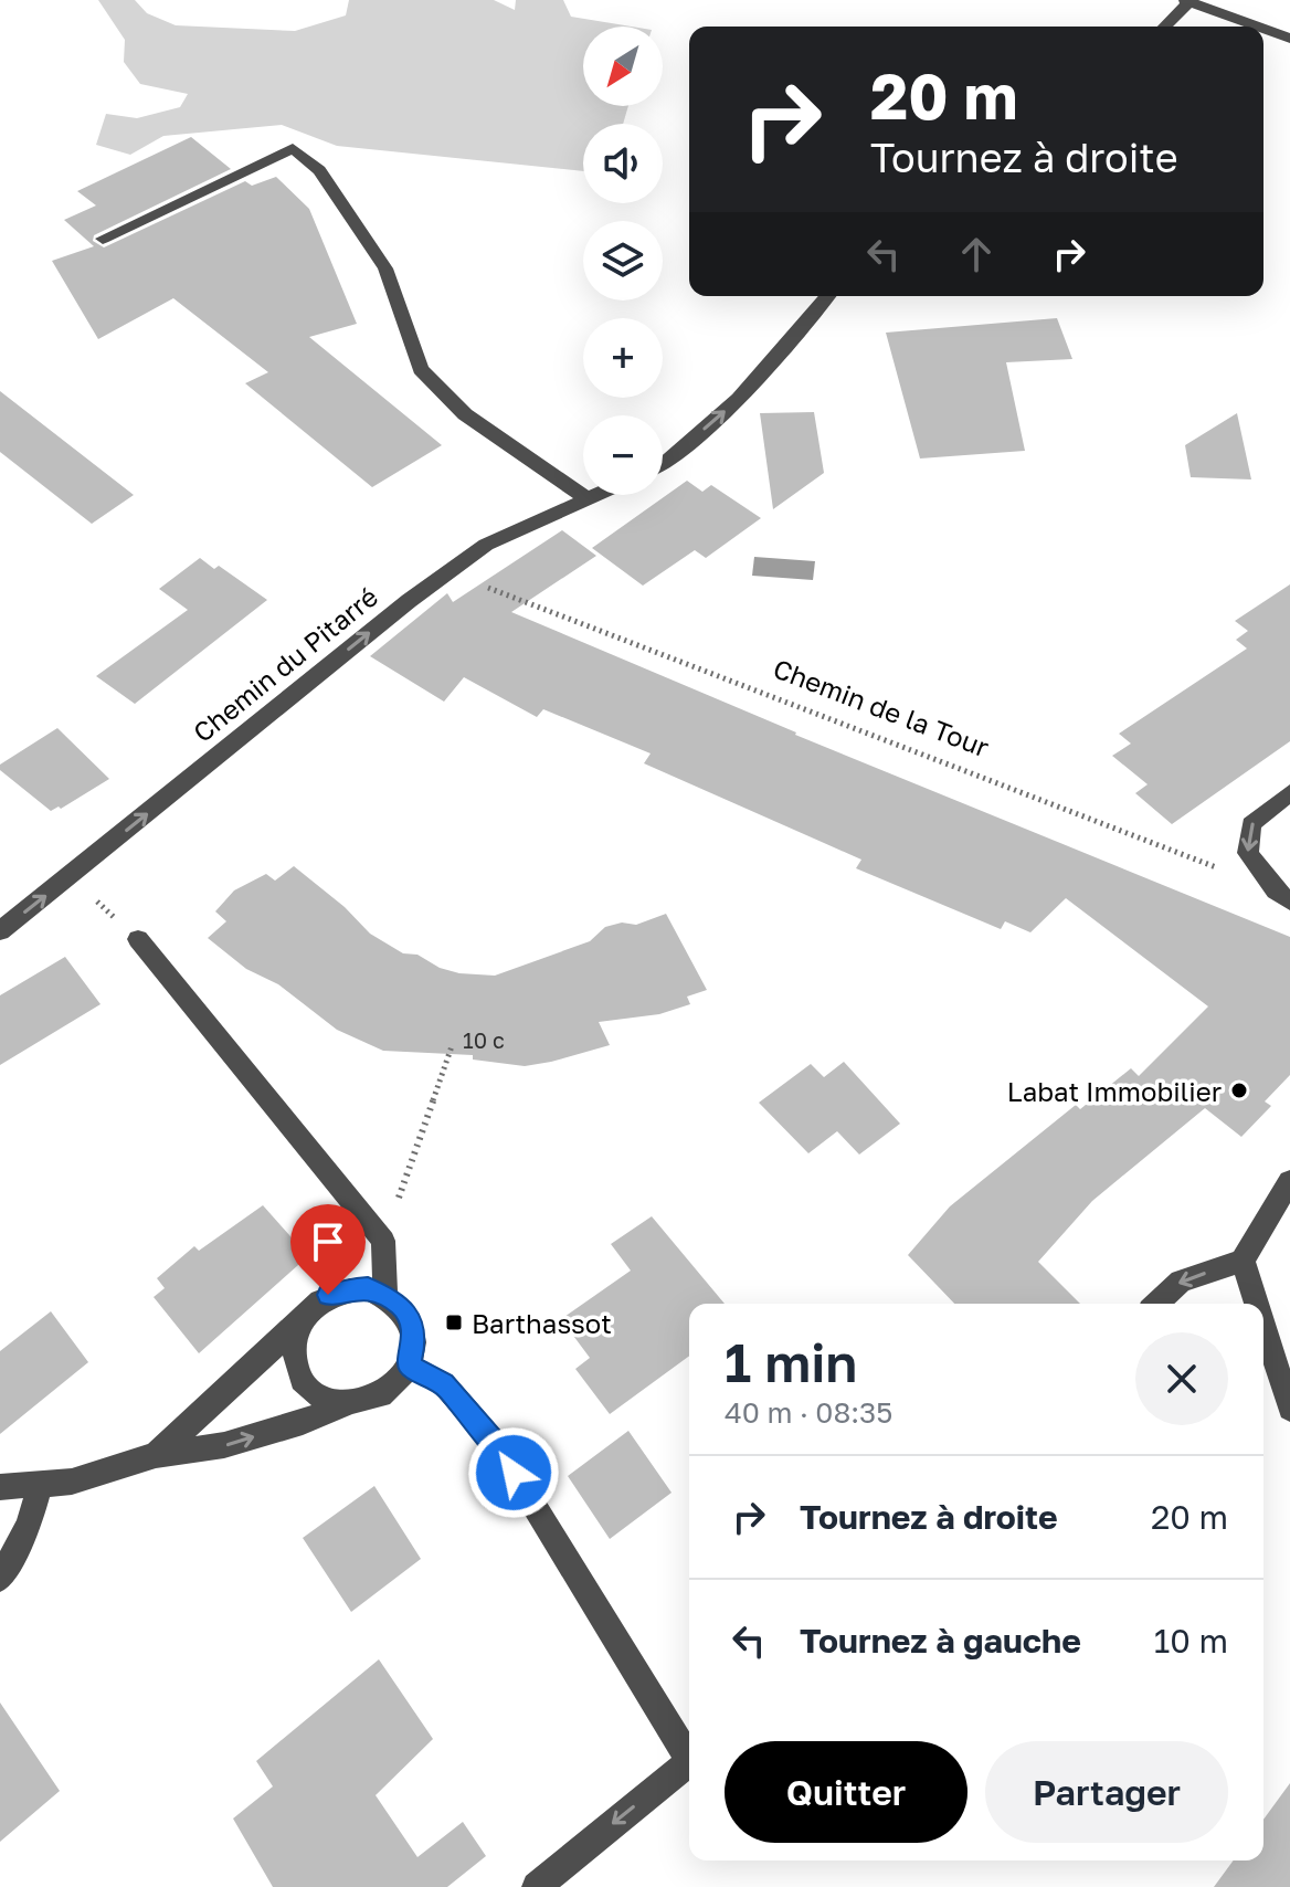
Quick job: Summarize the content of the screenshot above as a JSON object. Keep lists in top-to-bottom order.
{
  "streets": {
    "street": ["Chemin du Pitarré"],
    "path": ["Chemin de la Tour"]
  },
  "crossings": [
    ["Chemin du Pitarré", "Chemin de la Tour"]
  ],
  "one_way": ["Chemin du Pitarré"],
  "places": {
    "other": ["Labat Immobilier"],
    "transit": ["Barthassot"]
  },
  "house_numbers": ["10 c"],
  "north": "bottom left",
  "page": {
    "map_buttons": ["+", "−"],
    "turn": ["20 m", "Tournez à droite"],
    "heading": ["1 min", "40 m · 08:35"],
    "list": [
      {
        "name": "Tournez à droite",
        "value": "20 m"
      },
      {
        "name": "Tournez à gauche",
        "value": "10 m"
      }
    ],
    "buttons": ["Quitter", "Partager"]
  }
}
